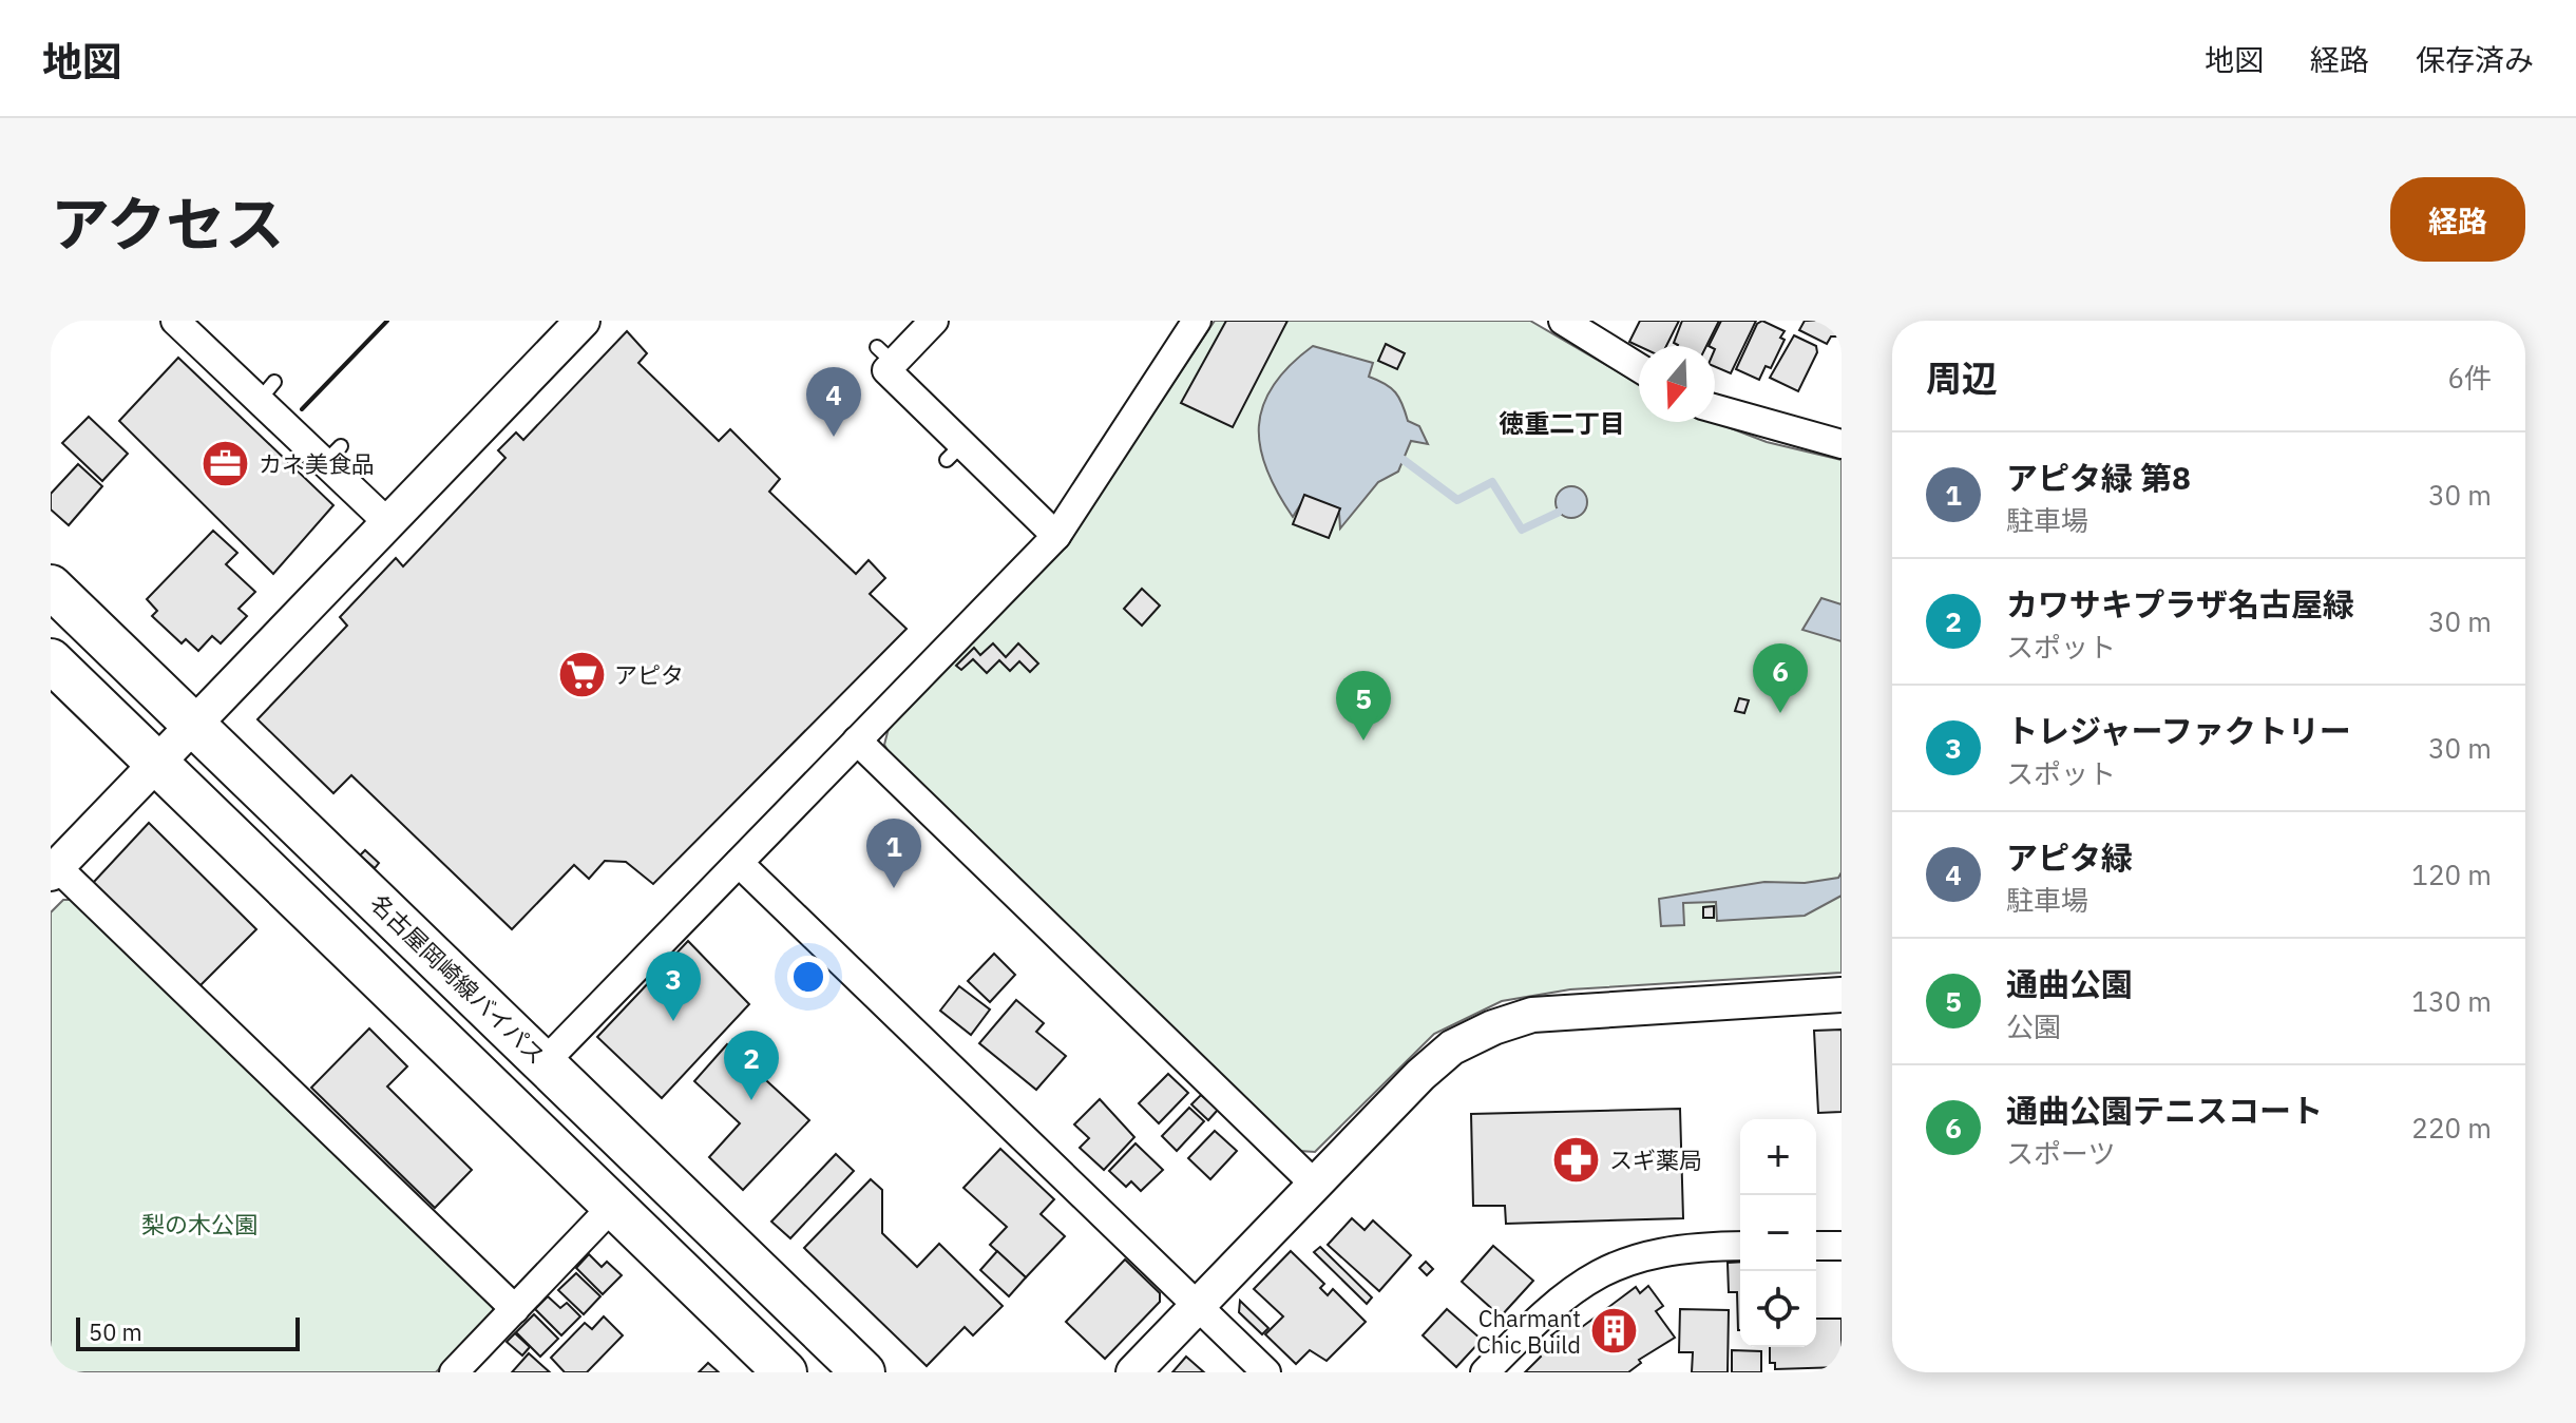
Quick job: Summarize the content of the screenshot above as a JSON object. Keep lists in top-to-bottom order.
{
  "streets": {
    "main road": ["名古屋岡崎線バイパス"]
  },
  "districts": ["徳重二丁目"],
  "parks": ["梨の木公園"],
  "places": {
    "office": ["カネ美食品"],
    "supermarket": ["アピタ"],
    "pharmacy": ["スギ薬局"],
    "building": ["Charmant Chic Build"]
  },
  "scale_bar": "50 m",
  "north": "bottom",
  "page": {
    "header": "地図",
    "nav": ["地図", "経路", "保存済み"],
    "title": "アクセス",
    "buttons": "経路",
    "heading": ["周辺", "6件"],
    "pins": [
      "4",
      "6",
      "5",
      "1",
      "3",
      "2"
    ],
    "list": [
      {
        "mark": "1",
        "name": "アピタ緑 第8",
        "note": "駐車場",
        "value": "30 m"
      },
      {
        "mark": "2",
        "name": "カワサキプラザ名古屋緑",
        "note": "スポット",
        "value": "30 m"
      },
      {
        "mark": "3",
        "name": "トレジャーファクトリー",
        "note": "スポット",
        "value": "30 m"
      },
      {
        "mark": "4",
        "name": "アピタ緑",
        "note": "駐車場",
        "value": "120 m"
      },
      {
        "mark": "5",
        "name": "通曲公園",
        "note": "公園",
        "value": "130 m"
      },
      {
        "mark": "6",
        "name": "通曲公園テニスコート",
        "note": "スポーツ",
        "value": "220 m"
      }
    ],
    "map_buttons": ["+", "−"],
    "scale": "50 m"
  }
}
